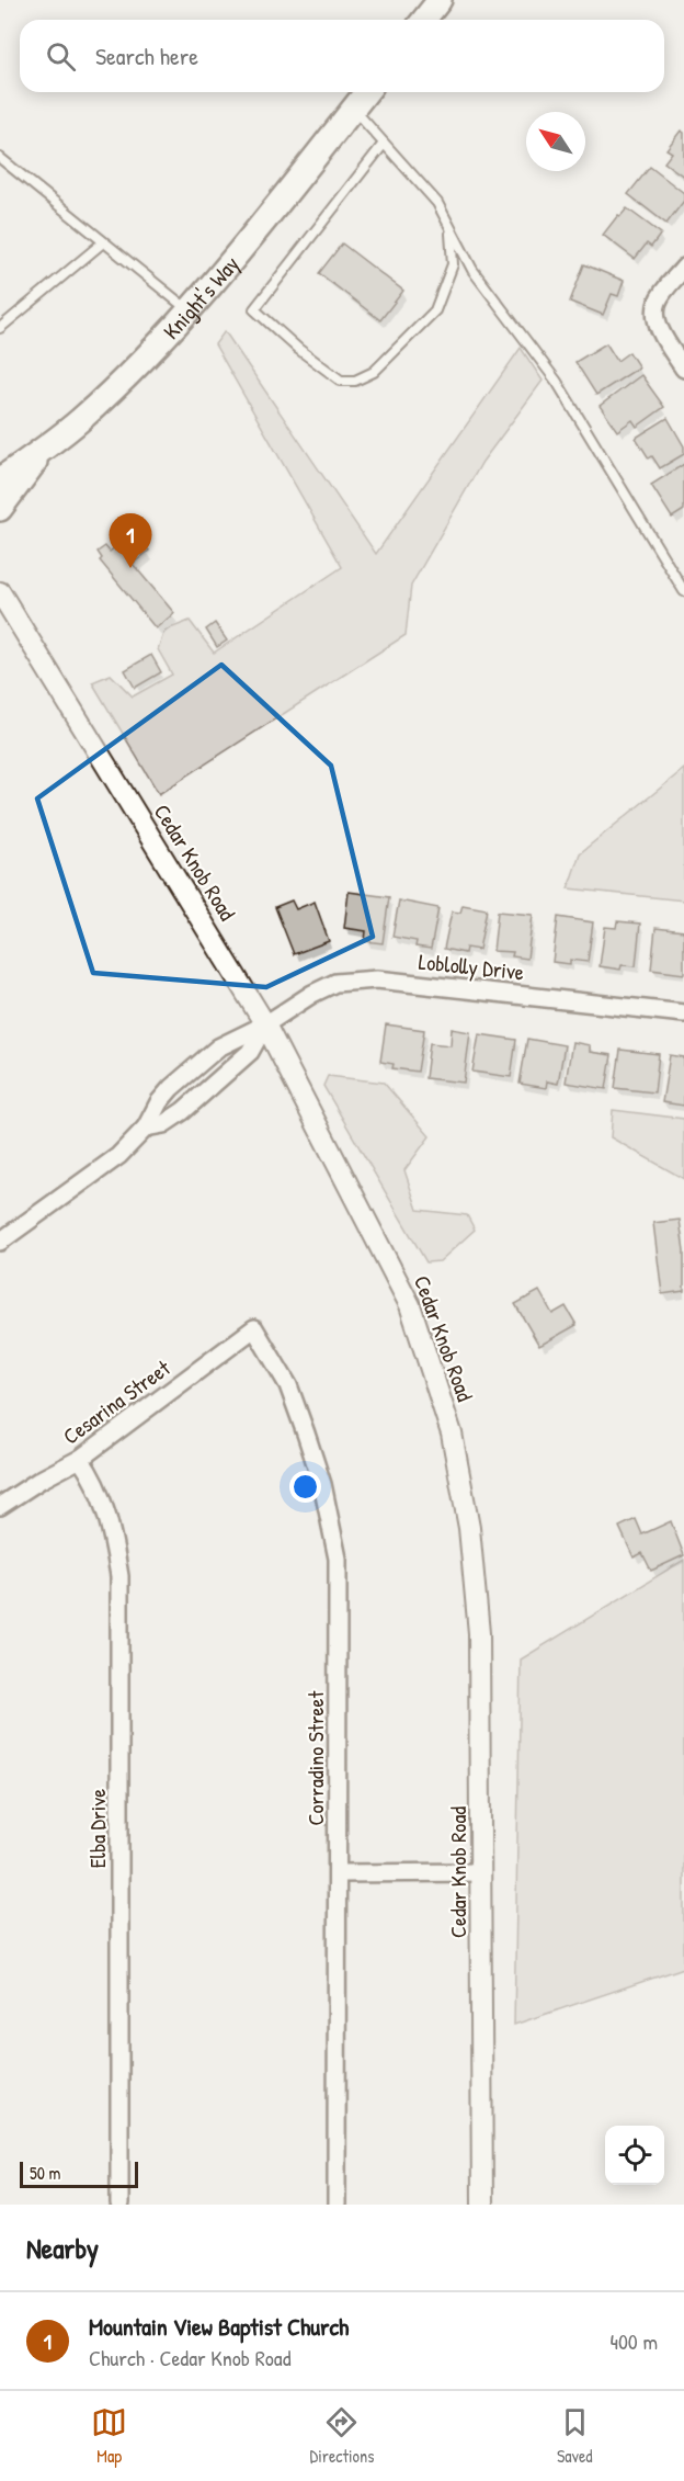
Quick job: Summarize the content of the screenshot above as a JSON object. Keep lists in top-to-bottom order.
{
  "streets": {
    "main road": ["Knight's Way"],
    "street": [
      "Cedar Knob Road",
      "Loblolly Drive",
      "Cesarina Street",
      "Corradino Street",
      "Elba Drive"
    ]
  },
  "crossings": [
    ["Cedar Knob Road", "Loblolly Drive"],
    ["Cesarina Street", "Corradino Street"],
    ["Cesarina Street", "Elba Drive"]
  ],
  "scale_bar": "50 m",
  "north": "top left",
  "page": {
    "search": "Search here",
    "pins": "1",
    "scale": "50 m",
    "heading": "Nearby",
    "list": [
      {
        "mark": "1",
        "name": "Mountain View Baptist Church",
        "note": "Church · Cedar Knob Road",
        "value": "400 m"
      }
    ],
    "nav": ["Map", "Directions", "Saved"]
  }
}
